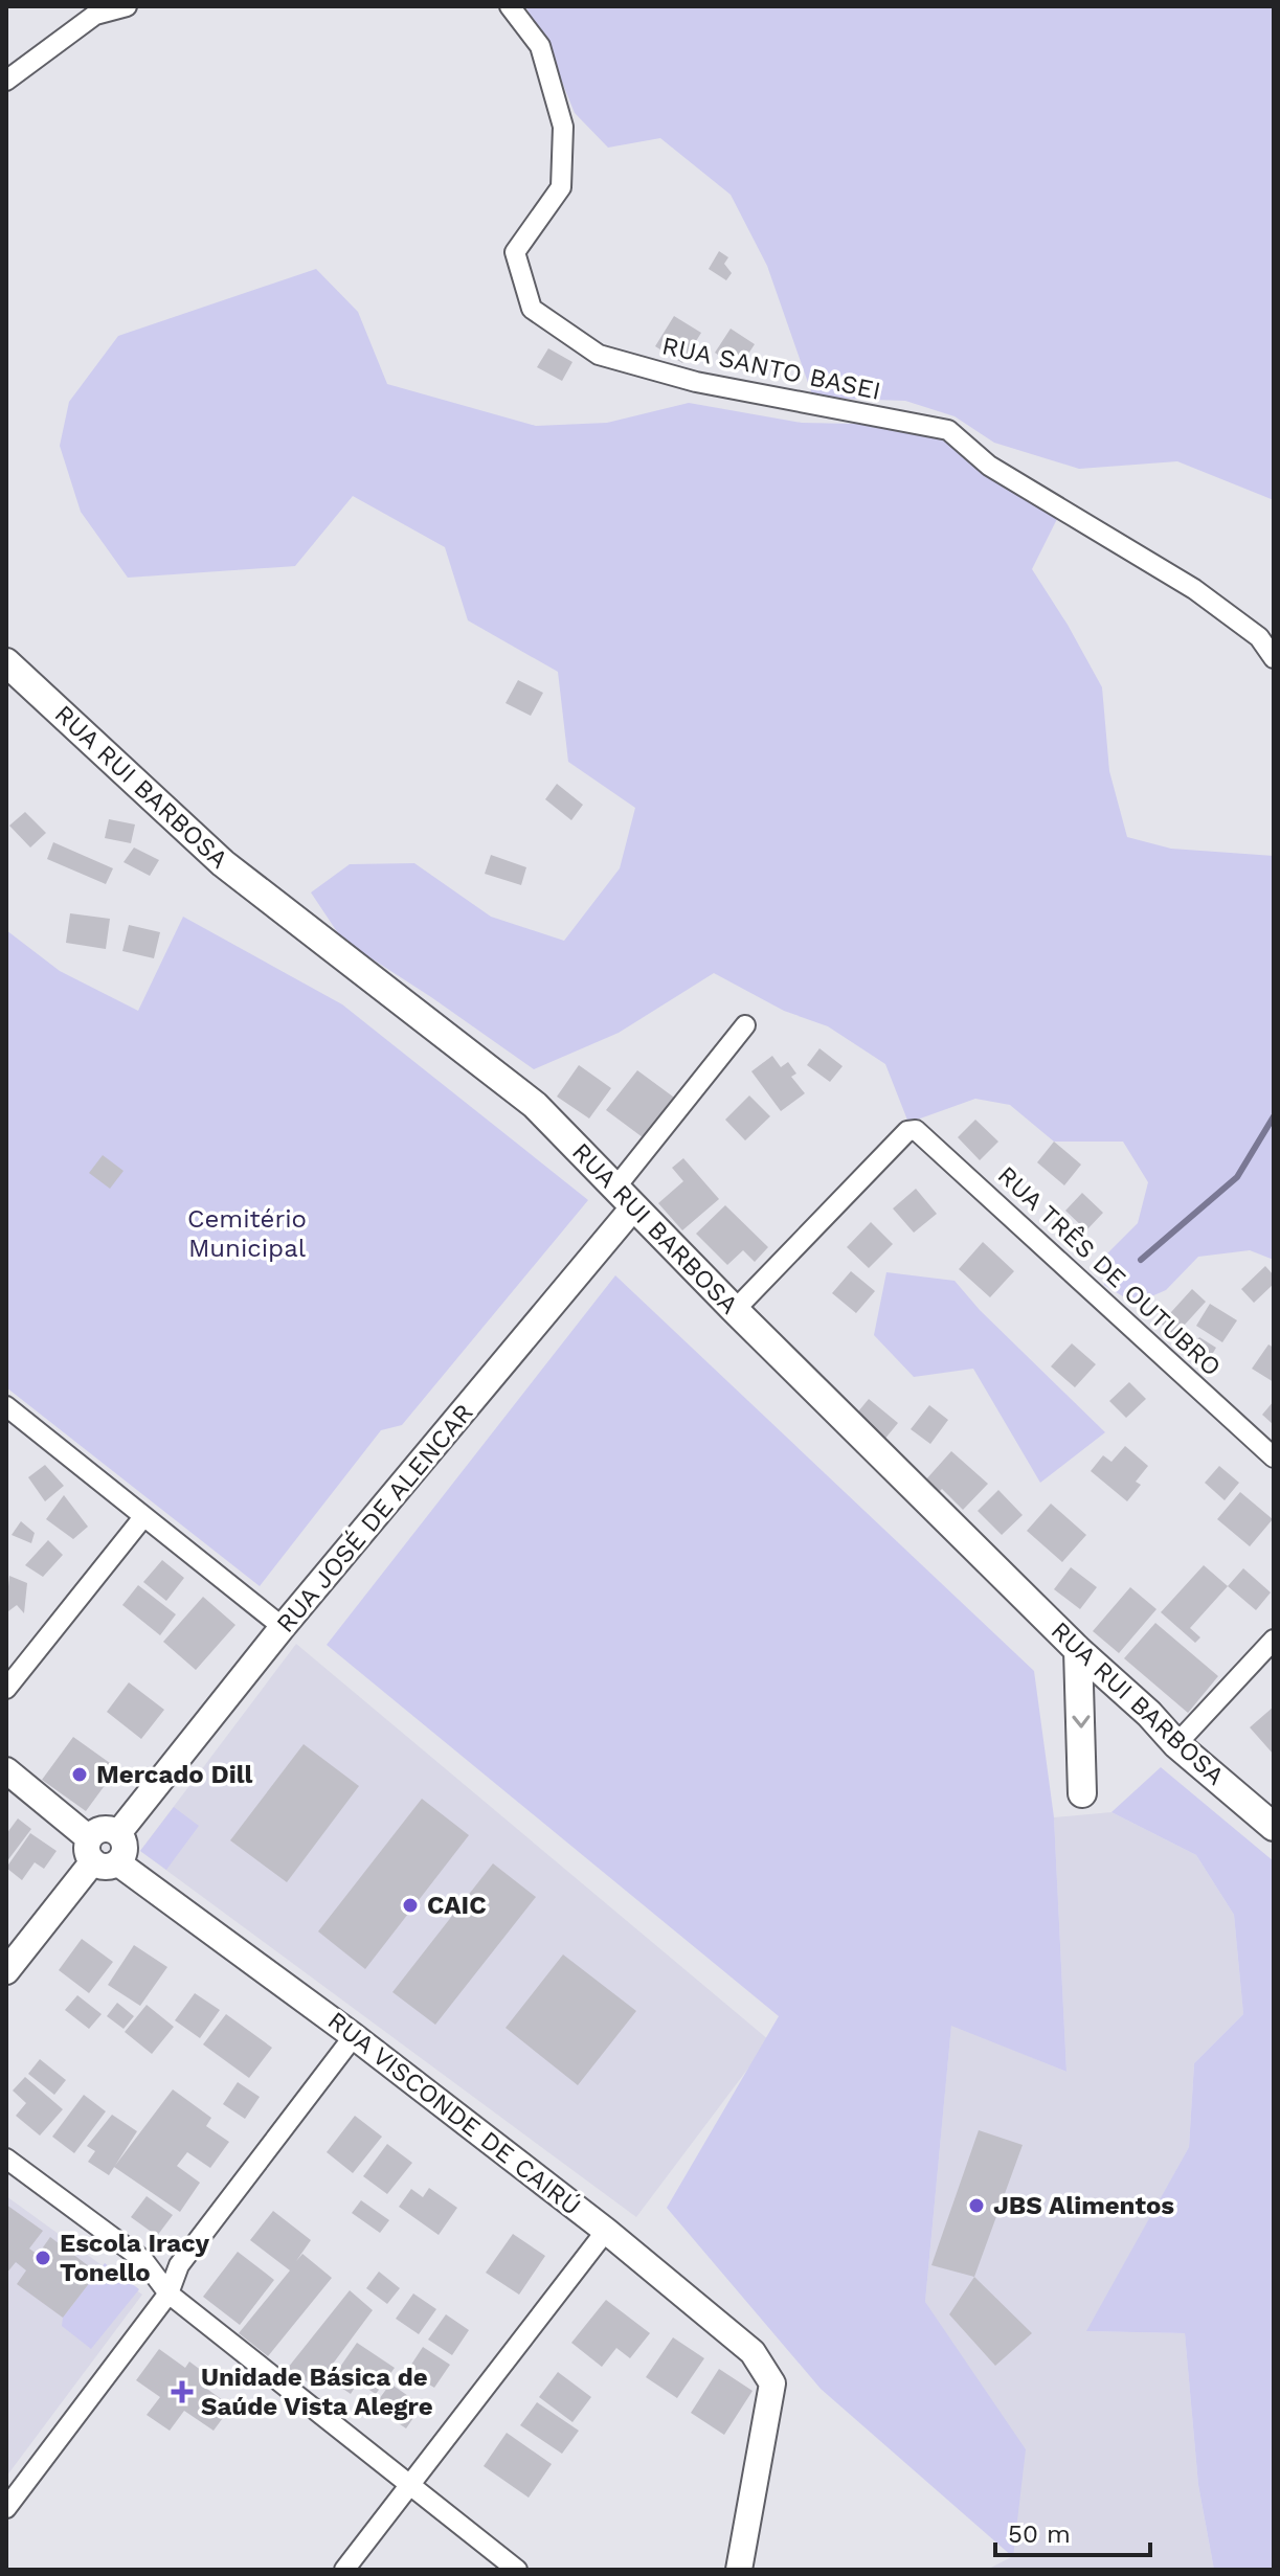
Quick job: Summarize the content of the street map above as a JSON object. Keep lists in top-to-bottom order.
{
  "streets": {
    "main road": ["RUA RUI BARBOSA"],
    "street": [
      "RUA SANTO BASEI",
      "RUA TRÊS DE OUTUBRO",
      "RUA JOSÉ DE ALENCAR",
      "RUA VISCONDE DE CAIRÚ"
    ]
  },
  "crossings": [
    ["RUA RUI BARBOSA", "RUA TRÊS DE OUTUBRO"],
    ["RUA RUI BARBOSA", "RUA JOSÉ DE ALENCAR"],
    ["RUA JOSÉ DE ALENCAR", "RUA VISCONDE DE CAIRÚ"]
  ],
  "parks": ["Cemitério Municipal"],
  "places": {
    "other": [
      "Mercado Dill",
      "CAIC",
      "JBS Alimentos",
      "Escola Iracy Tonello"
    ],
    "health": ["Unidade Básica de Saúde Vista Alegre"]
  },
  "scale_bar": "50 m"
}
